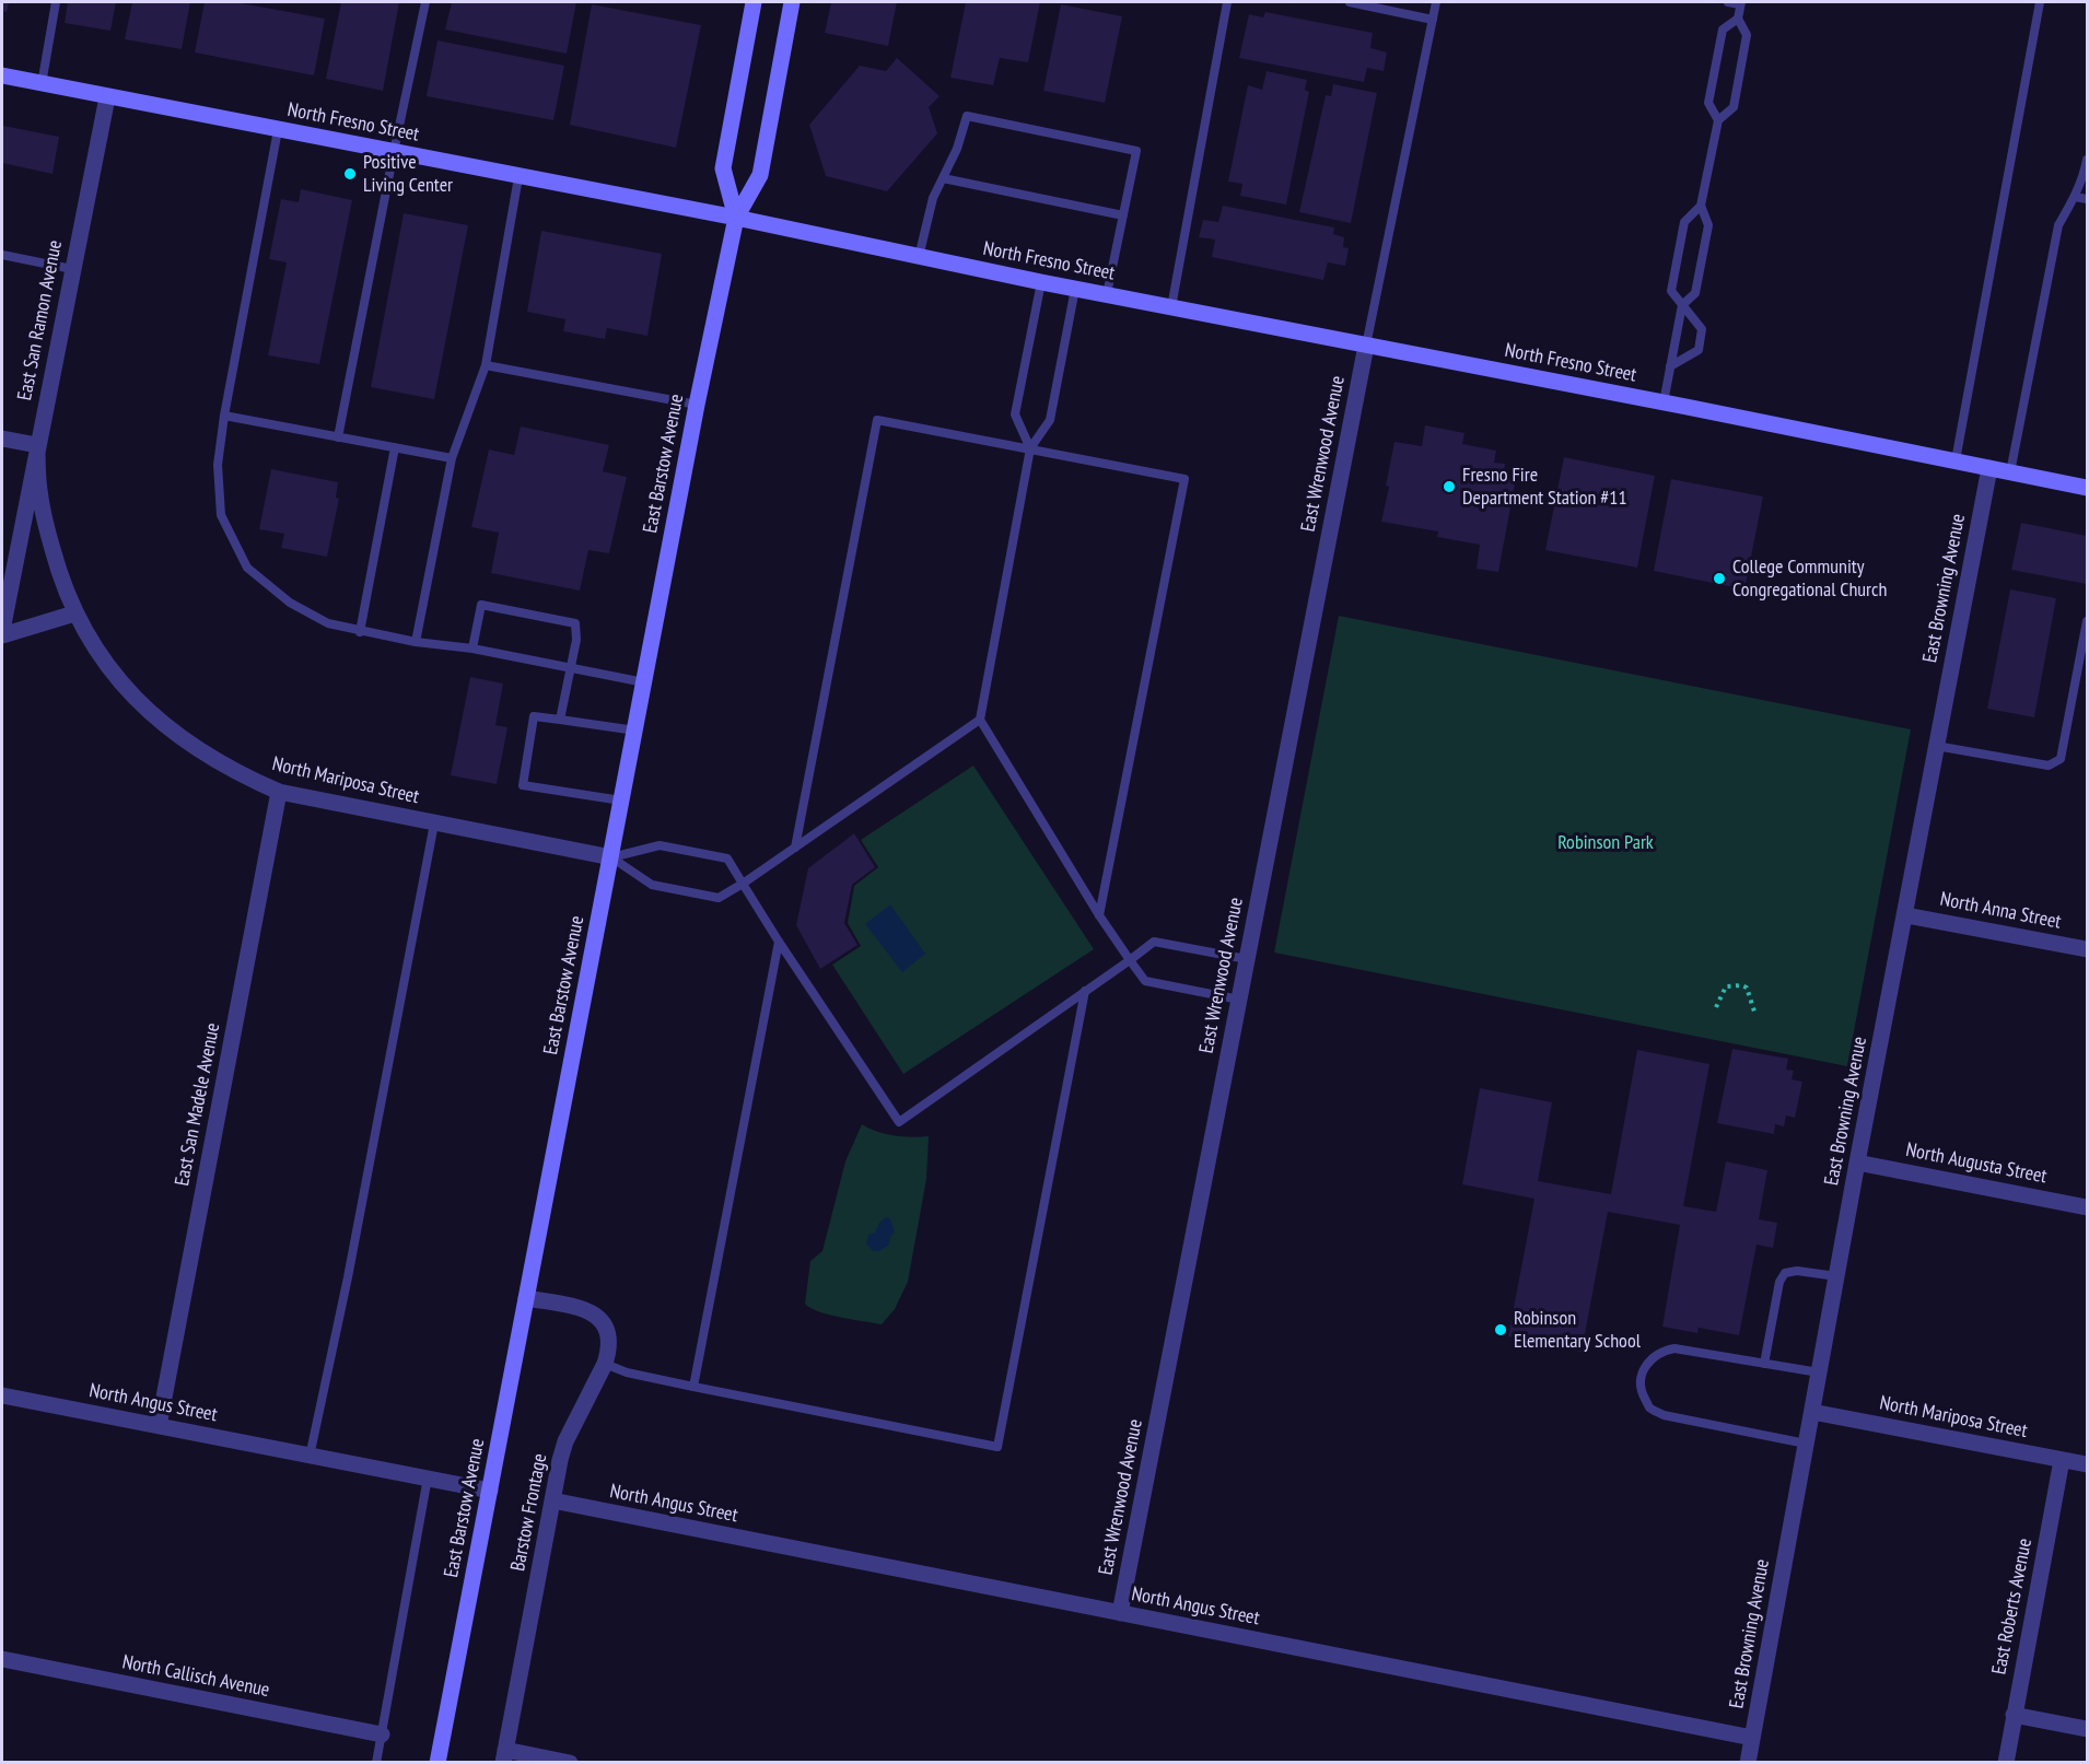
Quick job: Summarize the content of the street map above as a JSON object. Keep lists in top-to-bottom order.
{
  "streets": {
    "main road": ["North Fresno Street", "East Barstow Avenue"],
    "street": [
      "East San Ramon Avenue",
      "East Wrenwood Avenue",
      "East Browning Avenue",
      "North Mariposa Street",
      "North Anna Street",
      "East San Madele Avenue",
      "North Augusta Street",
      "North Angus Street",
      "Barstow Frontage",
      "East Roberts Avenue",
      "North Callisch Avenue"
    ]
  },
  "crossings": [
    ["North Fresno Street", "East San Ramon Avenue"],
    ["North Fresno Street", "East Wrenwood Avenue"],
    ["North Fresno Street", "East Barstow Avenue"],
    ["North Fresno Street", "East Browning Avenue"],
    ["East San Ramon Avenue", "North Mariposa Street"],
    ["East Wrenwood Avenue", "North Angus Street"],
    ["East Barstow Avenue", "North Mariposa Street"],
    ["East Barstow Avenue", "North Angus Street"],
    ["East Barstow Avenue", "Barstow Frontage"],
    ["East Browning Avenue", "North Mariposa Street"],
    ["East Browning Avenue", "North Anna Street"],
    ["East Browning Avenue", "North Augusta Street"],
    ["East Browning Avenue", "North Angus Street"],
    ["North Mariposa Street", "East San Madele Avenue"],
    ["North Mariposa Street", "East Roberts Avenue"],
    ["East San Madele Avenue", "North Angus Street"],
    ["North Angus Street", "Barstow Frontage"]
  ],
  "parks": ["Robinson Park"],
  "places": [
    "Positive Living Center",
    "Fresno Fire Department Station #11",
    "College Community Congregational Church",
    "Robinson Elementary School"
  ]
}
